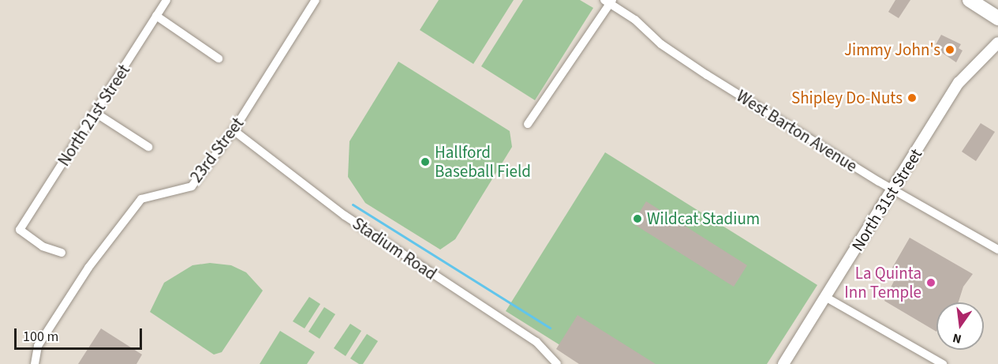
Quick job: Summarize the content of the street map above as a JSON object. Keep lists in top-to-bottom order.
{
  "streets": {
    "street": [
      "North 21st Street",
      "West Barton Avenue",
      "23rd Street",
      "North 31st Street",
      "Stadium Road"
    ]
  },
  "crossings": [
    ["West Barton Avenue", "North 31st Street"],
    ["23rd Street", "Stadium Road"]
  ],
  "places": [
    "Jimmy John's",
    "Shipley Do-Nuts",
    "Hallford Baseball Field",
    "Wildcat Stadium",
    "La Quinta Inn Temple"
  ],
  "scale_bar": "100 m",
  "north": "bottom"
}
